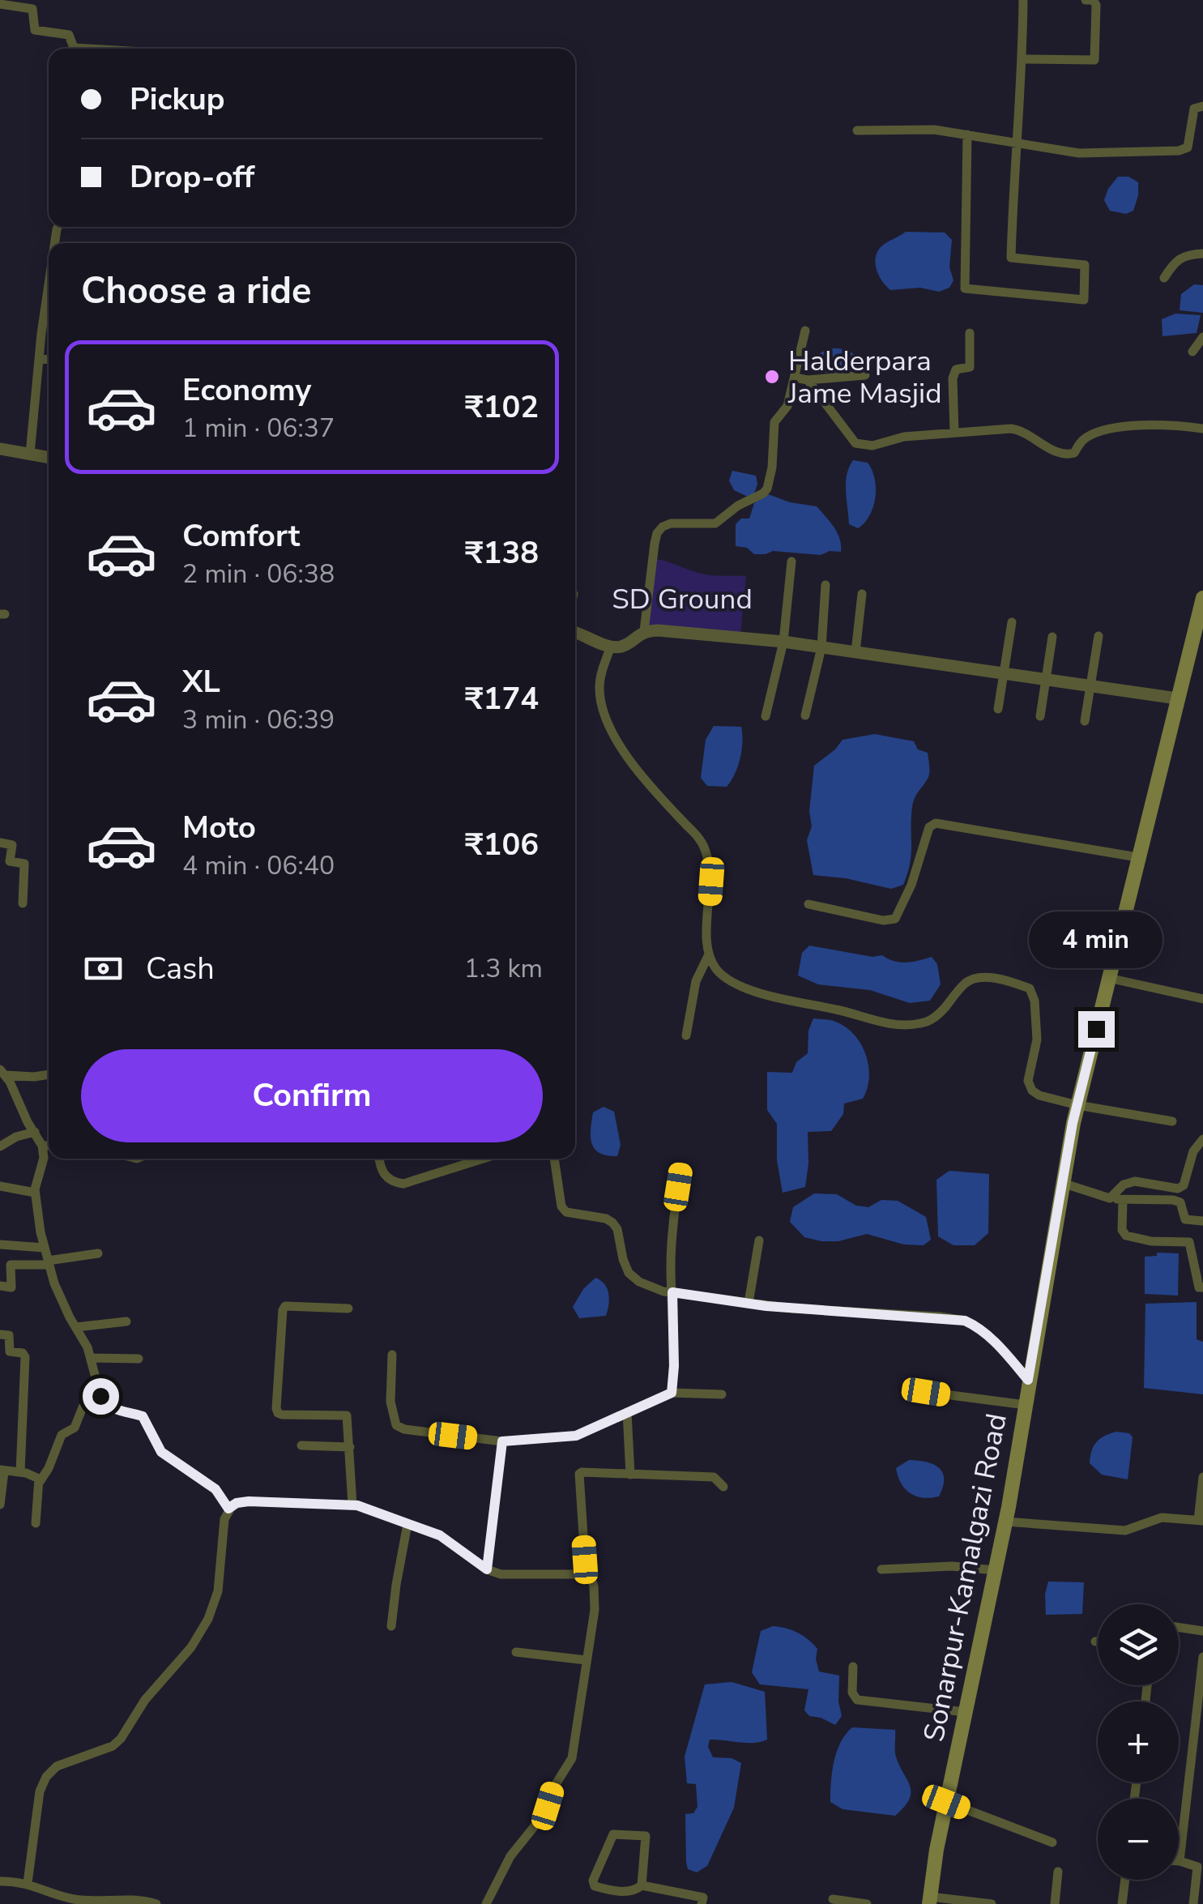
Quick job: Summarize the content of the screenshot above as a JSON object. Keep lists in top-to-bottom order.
{
  "streets": {
    "main road": ["Sonarpur-Kamalgazi Road"]
  },
  "parks": ["SD Ground"],
  "places": ["Halderpara Jame Masjid"],
  "page": {
    "banner": ["Pickup", "Drop-off"],
    "heading": "Choose a ride",
    "list": [
      {
        "name": "Economy",
        "note": "1 min · 06:37",
        "value": "₹102"
      },
      {
        "name": "Comfort",
        "note": "2 min · 06:38",
        "value": "₹138"
      },
      {
        "name": "XL",
        "note": "3 min · 06:39",
        "value": "₹174"
      },
      {
        "name": "Moto",
        "note": "4 min · 06:40",
        "value": "₹106"
      }
    ],
    "bubble": "4 min",
    "pay": ["Cash", "1.3 km"],
    "buttons": "Confirm",
    "map_buttons": ["+", "−"]
  }
}
